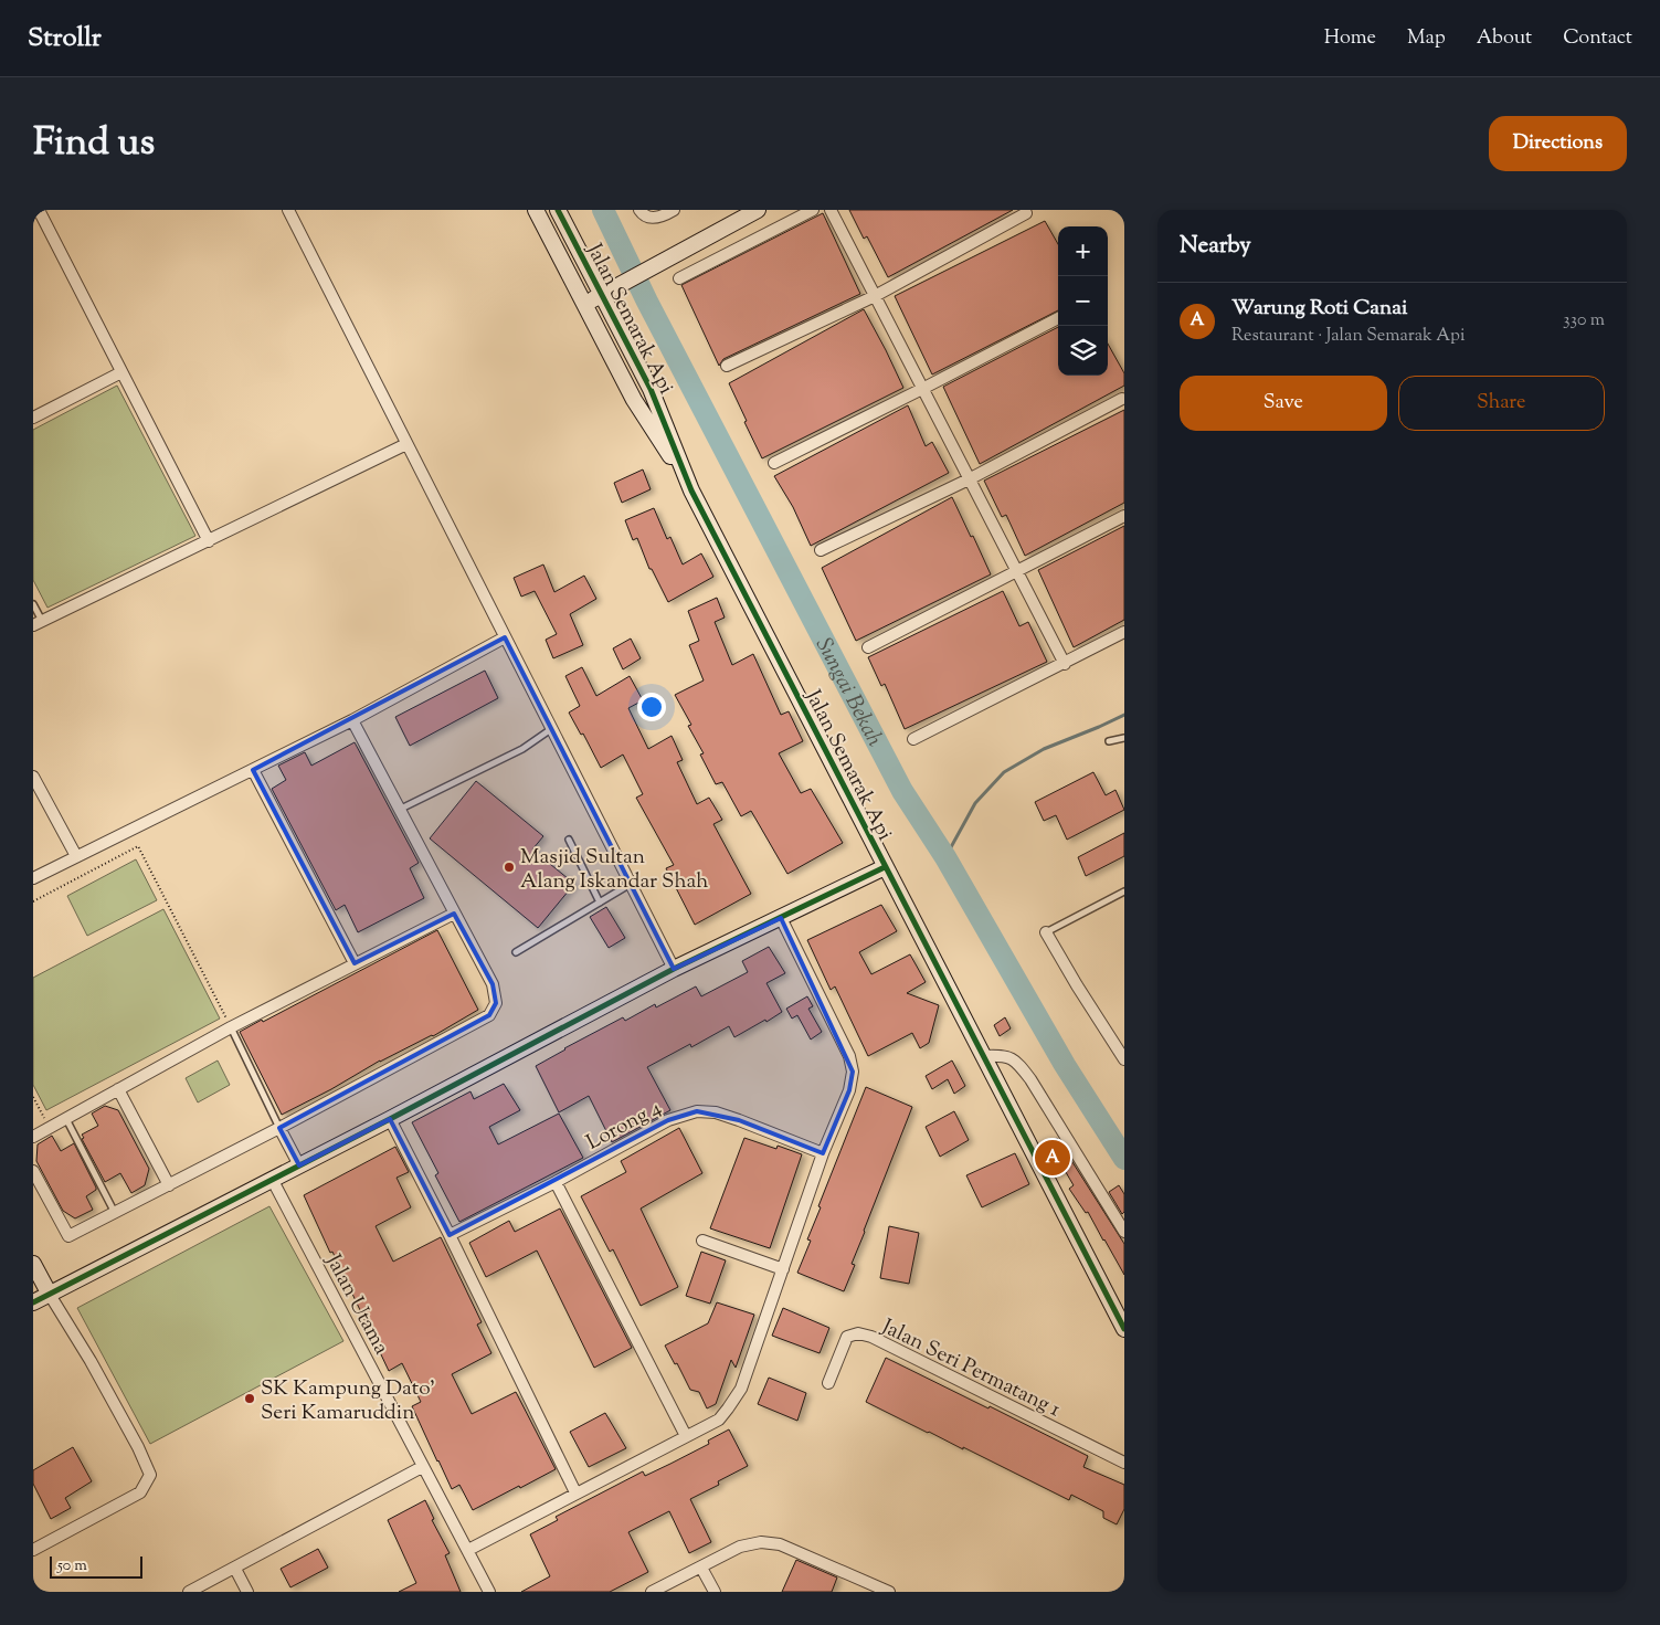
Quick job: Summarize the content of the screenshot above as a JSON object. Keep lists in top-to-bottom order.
{
  "streets": {
    "street": [
      "Jalan Semarak Api",
      "Lorong 4",
      "Jalan Utama",
      "Jalan Seri Permatang 1"
    ]
  },
  "water": ["Sungai Bekah"],
  "places": ["Masjid Sultan Alang Iskandar Shah", "SK Kampung Dato' Seri Kamaruddin"],
  "scale_bar": "50 m",
  "page": {
    "header": "Strollr",
    "nav": [
      "Home",
      "Map",
      "About",
      "Contact"
    ],
    "title": "Find us",
    "buttons": [
      "Directions",
      ["Save", "Share"]
    ],
    "heading": "Nearby",
    "map_buttons": ["+", "−"],
    "list": [
      {
        "mark": "A",
        "name": "Warung Roti Canai",
        "note": "Restaurant · Jalan Semarak Api",
        "value": "330 m"
      }
    ],
    "pins": "A",
    "scale": "50 m"
  }
}
